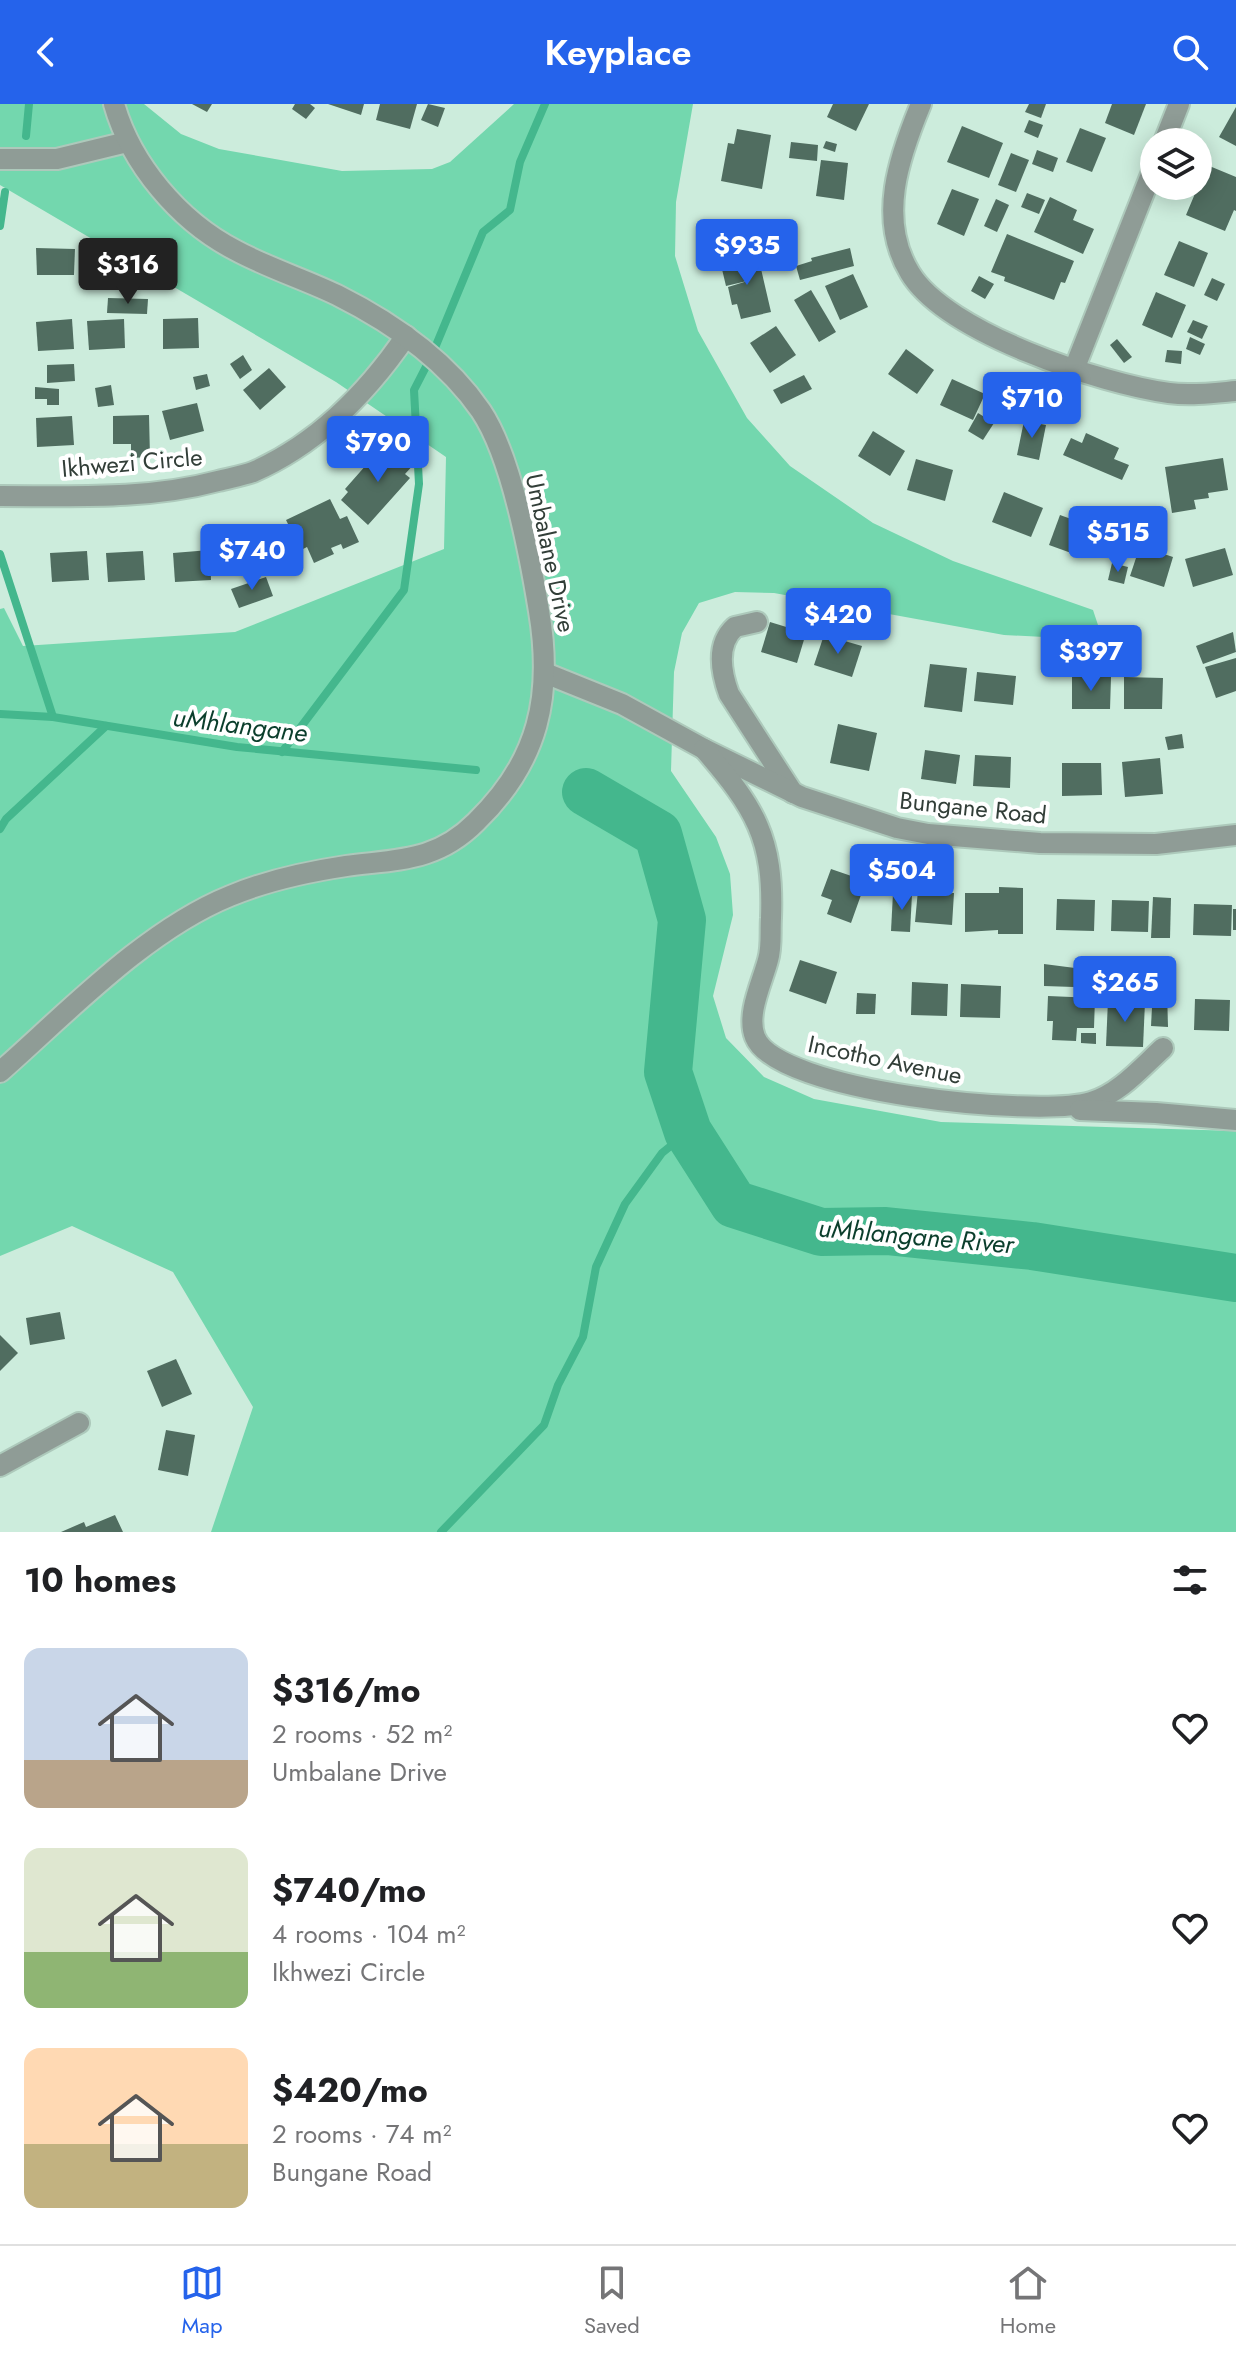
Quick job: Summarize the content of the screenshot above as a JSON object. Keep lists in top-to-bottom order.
{
  "streets": {
    "street": [
      "Ikhwezi Circle",
      "Umbalane Drive",
      "Bungane Road",
      "Incotho Avenue"
    ]
  },
  "crossings": [
    ["Ikhwezi Circle", "Umbalane Drive"],
    ["Umbalane Drive", "Bungane Road"],
    ["Bungane Road", "Incotho Avenue"]
  ],
  "water": ["uMhlangane", "uMhlangane River"],
  "page": {
    "header": "Keyplace",
    "price": [
      "$935",
      "$316",
      "$710",
      "$790",
      "$515",
      "$740",
      "$420",
      "$397",
      "$504",
      "$265"
    ],
    "heading": "10 homes",
    "list": [
      {
        "name": "$316/mo",
        "note": "2 rooms · 52 m² · Umbalane Drive"
      },
      {
        "name": "$740/mo",
        "note": "4 rooms · 104 m² · Ikhwezi Circle"
      },
      {
        "name": "$420/mo",
        "note": "2 rooms · 74 m² · Bungane Road"
      }
    ],
    "tabs": ["Map", "Saved", "Home"]
  }
}
